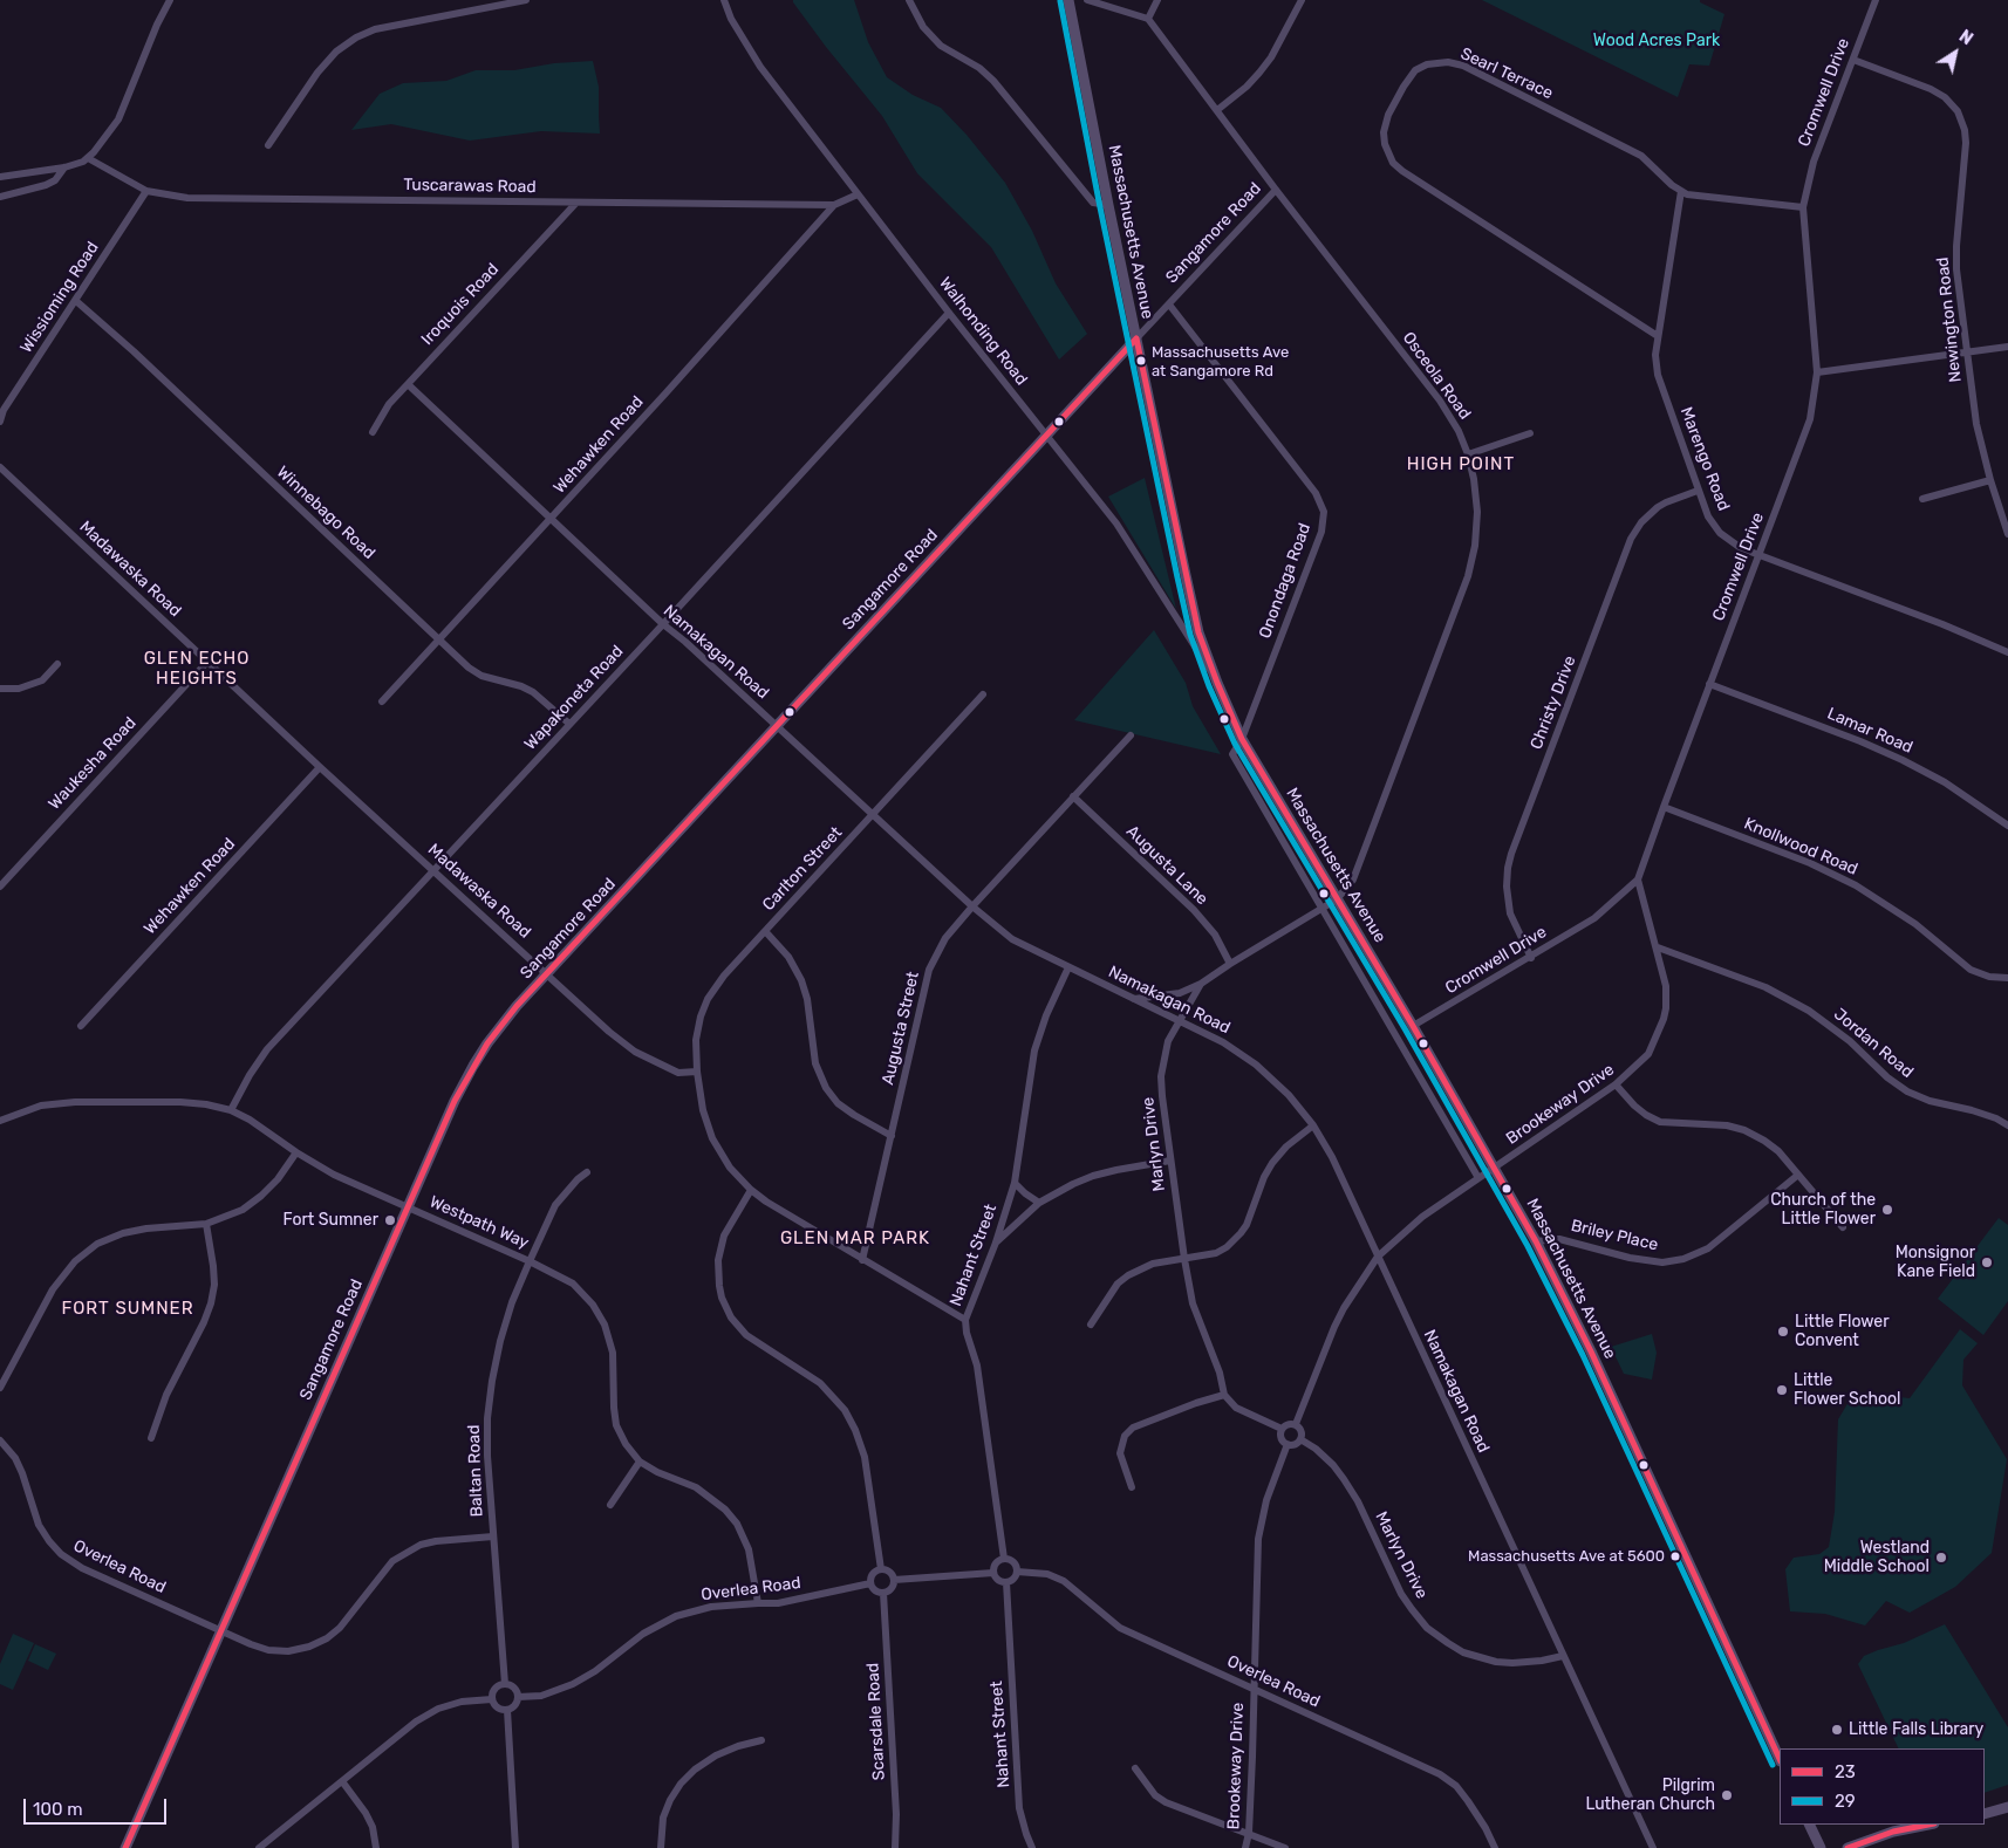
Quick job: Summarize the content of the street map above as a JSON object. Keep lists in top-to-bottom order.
{
  "streets": {
    "street": [
      "Searl Terrace",
      "Cromwell Drive",
      "Tuscarawas Road",
      "Massachusetts Avenue",
      "Sangamore Road",
      "Wissioming Road",
      "Iroquois Road",
      "Newington Road",
      "Walhonding Road",
      "Osceola Road",
      "Wehawken Road",
      "Marengo Road",
      "Winnebago Road",
      "Madawaska Road",
      "Onondaga Road",
      "Namakagan Road",
      "Wapakoneta Road",
      "Christy Drive",
      "Lamar Road",
      "Waukesha Road",
      "Knollwood Road",
      "Augusta Lane",
      "Carlton Street",
      "Augusta Street",
      "Jordan Road",
      "Brookeway Drive",
      "Marlyn Drive",
      "Westpath Way",
      "Briley Place",
      "Nahant Street",
      "Baltan Road",
      "Overlea Road",
      "Scarsdale Road"
    ]
  },
  "crossings": [
    ["Searl Terrace", "Cromwell Drive"],
    ["Searl Terrace", "Marengo Road"],
    ["Cromwell Drive", "Massachusetts Avenue"],
    ["Cromwell Drive", "Newington Road"],
    ["Cromwell Drive", "Marengo Road"],
    ["Cromwell Drive", "Christy Drive"],
    ["Cromwell Drive", "Lamar Road"],
    ["Cromwell Drive", "Knollwood Road"],
    ["Cromwell Drive", "Brookeway Drive"],
    ["Tuscarawas Road", "Wissioming Road"],
    ["Tuscarawas Road", "Iroquois Road"],
    ["Tuscarawas Road", "Walhonding Road"],
    ["Tuscarawas Road", "Wehawken Road"],
    ["Massachusetts Avenue", "Sangamore Road"],
    ["Massachusetts Avenue", "Walhonding Road"],
    ["Massachusetts Avenue", "Osceola Road"],
    ["Massachusetts Avenue", "Onondaga Road"],
    ["Massachusetts Avenue", "Brookeway Drive"],
    ["Massachusetts Avenue", "Marlyn Drive"],
    ["Massachusetts Avenue", "Briley Place"],
    ["Sangamore Road", "Walhonding Road"],
    ["Sangamore Road", "Osceola Road"],
    ["Sangamore Road", "Madawaska Road"],
    ["Sangamore Road", "Onondaga Road"],
    ["Sangamore Road", "Namakagan Road"],
    ["Sangamore Road", "Westpath Way"],
    ["Sangamore Road", "Overlea Road"],
    ["Wissioming Road", "Winnebago Road"],
    ["Iroquois Road", "Namakagan Road"],
    ["Walhonding Road", "Wapakoneta Road"],
    ["Osceola Road", "Marlyn Drive"],
    ["Wehawken Road", "Winnebago Road"],
    ["Wehawken Road", "Madawaska Road"],
    ["Wehawken Road", "Namakagan Road"],
    ["Marengo Road", "Christy Drive"],
    ["Winnebago Road", "Wapakoneta Road"],
    ["Madawaska Road", "Wapakoneta Road"],
    ["Madawaska Road", "Waukesha Road"],
    ["Madawaska Road", "Carlton Street"],
    ["Namakagan Road", "Wapakoneta Road"],
    ["Namakagan Road", "Carlton Street"],
    ["Namakagan Road", "Augusta Street"],
    ["Namakagan Road", "Brookeway Drive"],
    ["Namakagan Road", "Marlyn Drive"],
    ["Namakagan Road", "Nahant Street"],
    ["Wapakoneta Road", "Westpath Way"],
    ["Augusta Lane", "Augusta Street"],
    ["Augusta Lane", "Marlyn Drive"],
    ["Jordan Road", "Brookeway Drive"],
    ["Brookeway Drive", "Marlyn Drive"],
    ["Brookeway Drive", "Overlea Road"],
    ["Westpath Way", "Baltan Road"],
    ["Westpath Way", "Overlea Road"],
    ["Nahant Street", "Overlea Road"],
    ["Baltan Road", "Overlea Road"],
    ["Overlea Road", "Scarsdale Road"]
  ],
  "districts": [
    "HIGH POINT",
    "GLEN ECHO HEIGHTS",
    "GLEN MAR PARK",
    "FORT SUMNER"
  ],
  "parks": ["Wood Acres Park"],
  "places": [
    "Massachusetts Ave at Sangamore Rd",
    "Church of the Little Flower",
    "Fort Sumner",
    "Monsignor Kane Field",
    "Little Flower Convent",
    "Little Flower School",
    "Massachusetts Ave at 5600",
    "Westland Middle School",
    "Little Falls Library",
    "Pilgrim Lutheran Church"
  ],
  "lines": ["transit line 29", "transit line 23"],
  "legend": ["23", "29"],
  "scale_bar": "100 m",
  "north": "top right"
}
